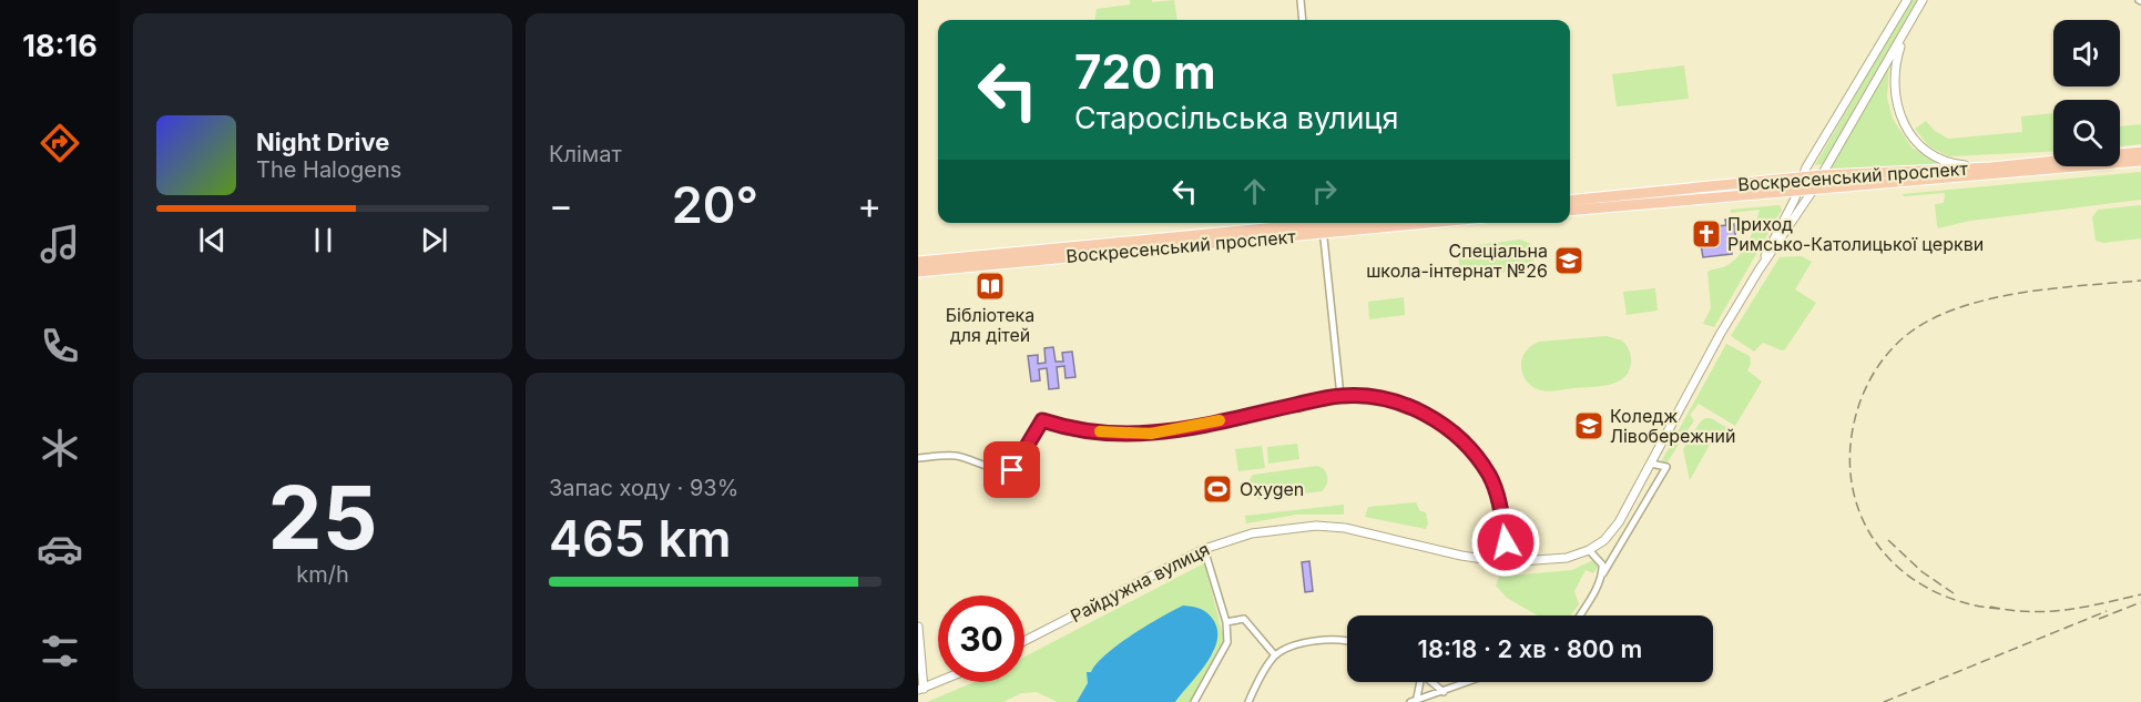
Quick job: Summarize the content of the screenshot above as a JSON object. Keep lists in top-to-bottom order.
{
  "streets": {
    "main road": ["Воскресенський проспект"],
    "street": ["Райдужна вулиця"]
  },
  "places": {
    "church": ["Приход Римсько-Католицької церкви"],
    "school or university": ["Спеціальна школа-інтернат №26", "Коледж Лівобережний"],
    "library": ["Бібліотека для дітей"],
    "sports": ["Oxygen"]
  },
  "page": {
    "tabs": "18:16",
    "tile": [
      "Клімат",
      ["25", "km/h"],
      ["Запас ходу · 93%", "465 km"]
    ],
    "turn": ["720 m", "Старосільська вулиця"],
    "song": ["Night Drive", "The Halogens"],
    "heat": ["−", "20°", "+"],
    "limit": "30",
    "trip": "18:18 · 2 хв · 800 m"
  }
}
